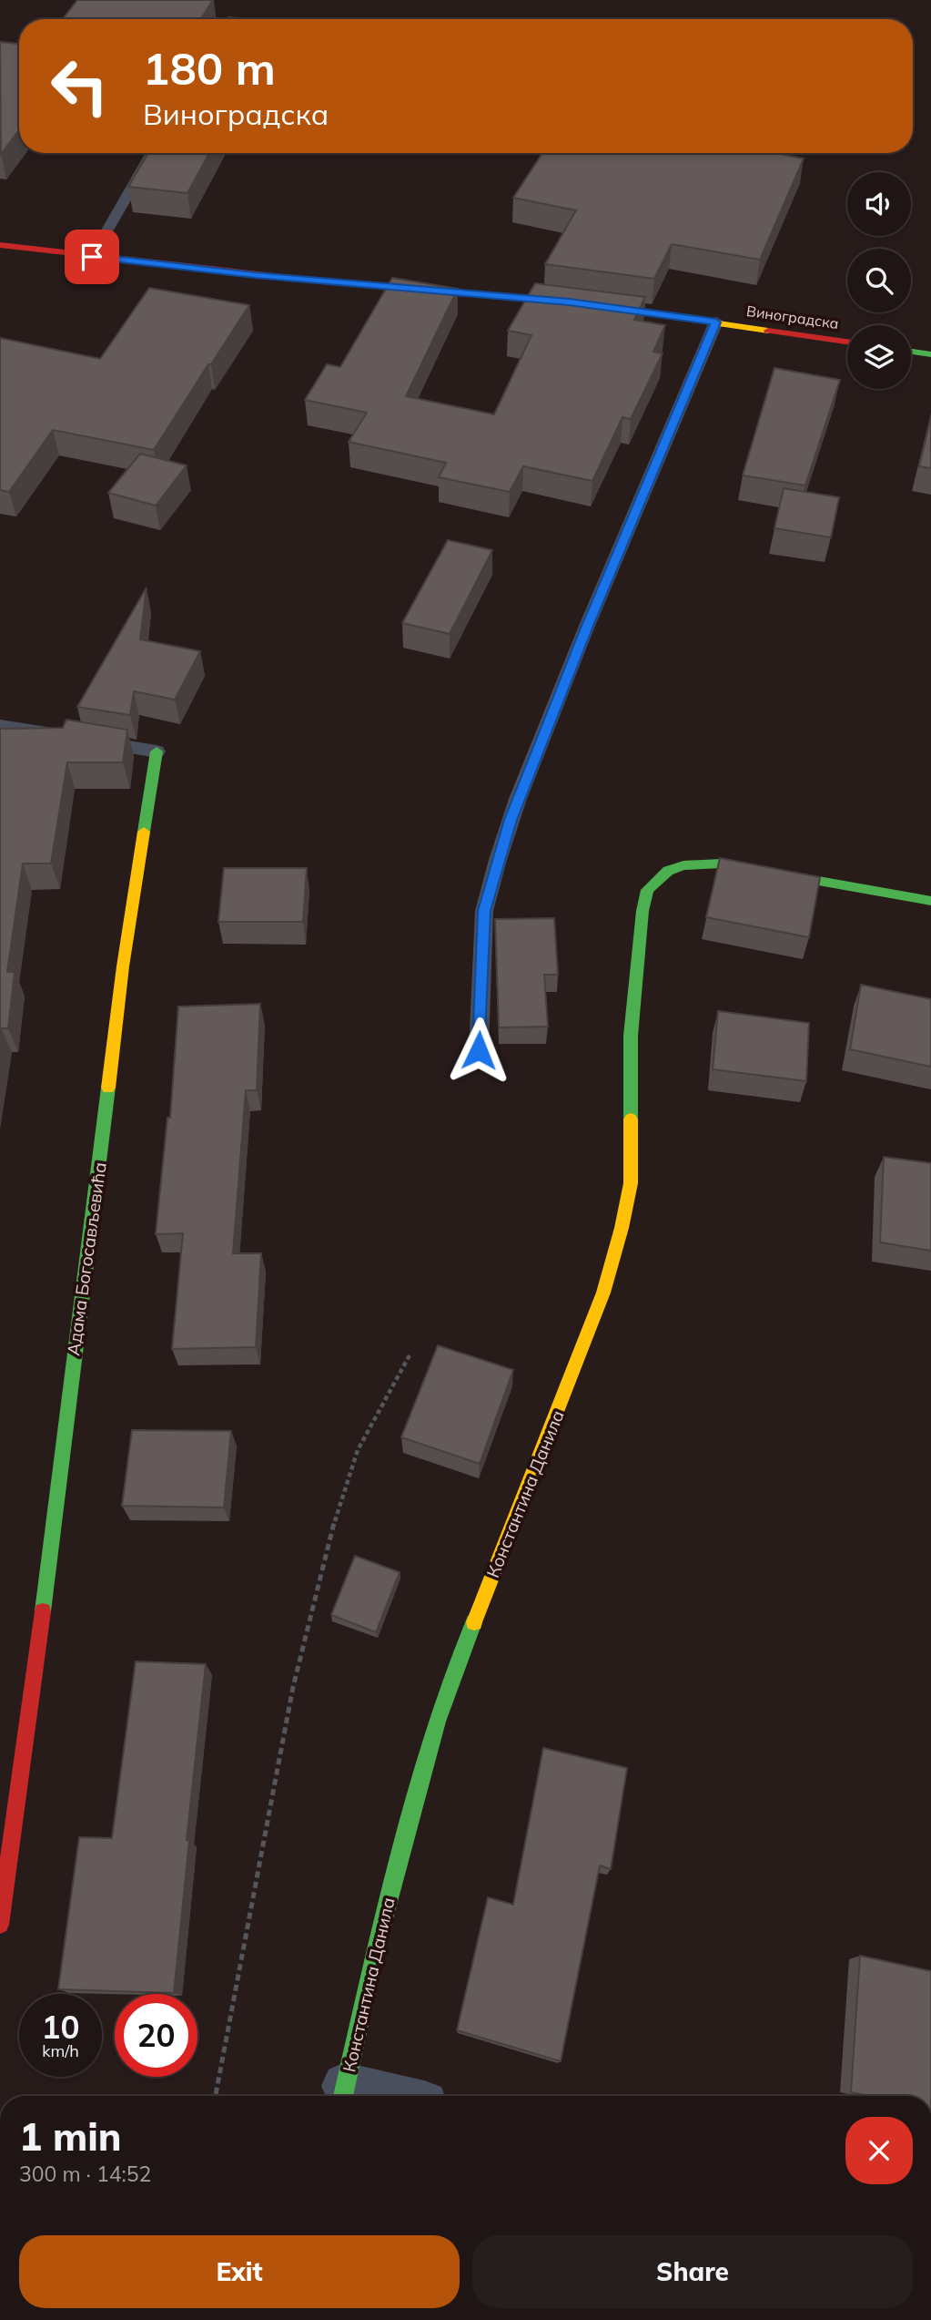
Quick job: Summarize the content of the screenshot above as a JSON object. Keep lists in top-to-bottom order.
{
  "streets": {
    "street": ["Виноградска", "Адама Богосављевића", "Константина Данила"]
  },
  "page": {
    "turn": ["180 m", "Виноградска"],
    "speed": "10 km/h",
    "limit": "20",
    "heading": ["1 min", "300 m · 14:52"],
    "buttons": ["Exit", "Share"]
  }
}
